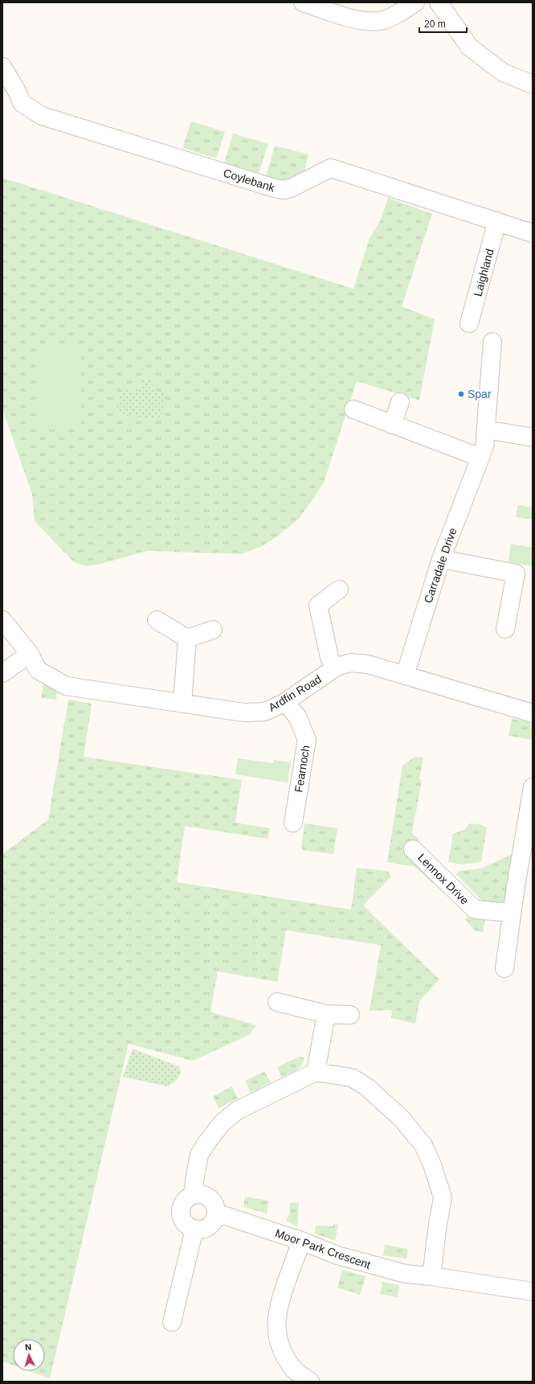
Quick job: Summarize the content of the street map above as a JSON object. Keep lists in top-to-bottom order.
{
  "streets": {
    "street": [
      "Coylebank",
      "Laighland",
      "Carradale Drive",
      "Ardfin Road",
      "Fearnoch",
      "Lennox Drive",
      "Moor Park Crescent"
    ]
  },
  "crossings": [
    ["Coylebank", "Laighland"],
    ["Carradale Drive", "Ardfin Road"],
    ["Ardfin Road", "Fearnoch"]
  ],
  "places": ["Spar"],
  "scale_bar": "20 m",
  "north": "top"
}
